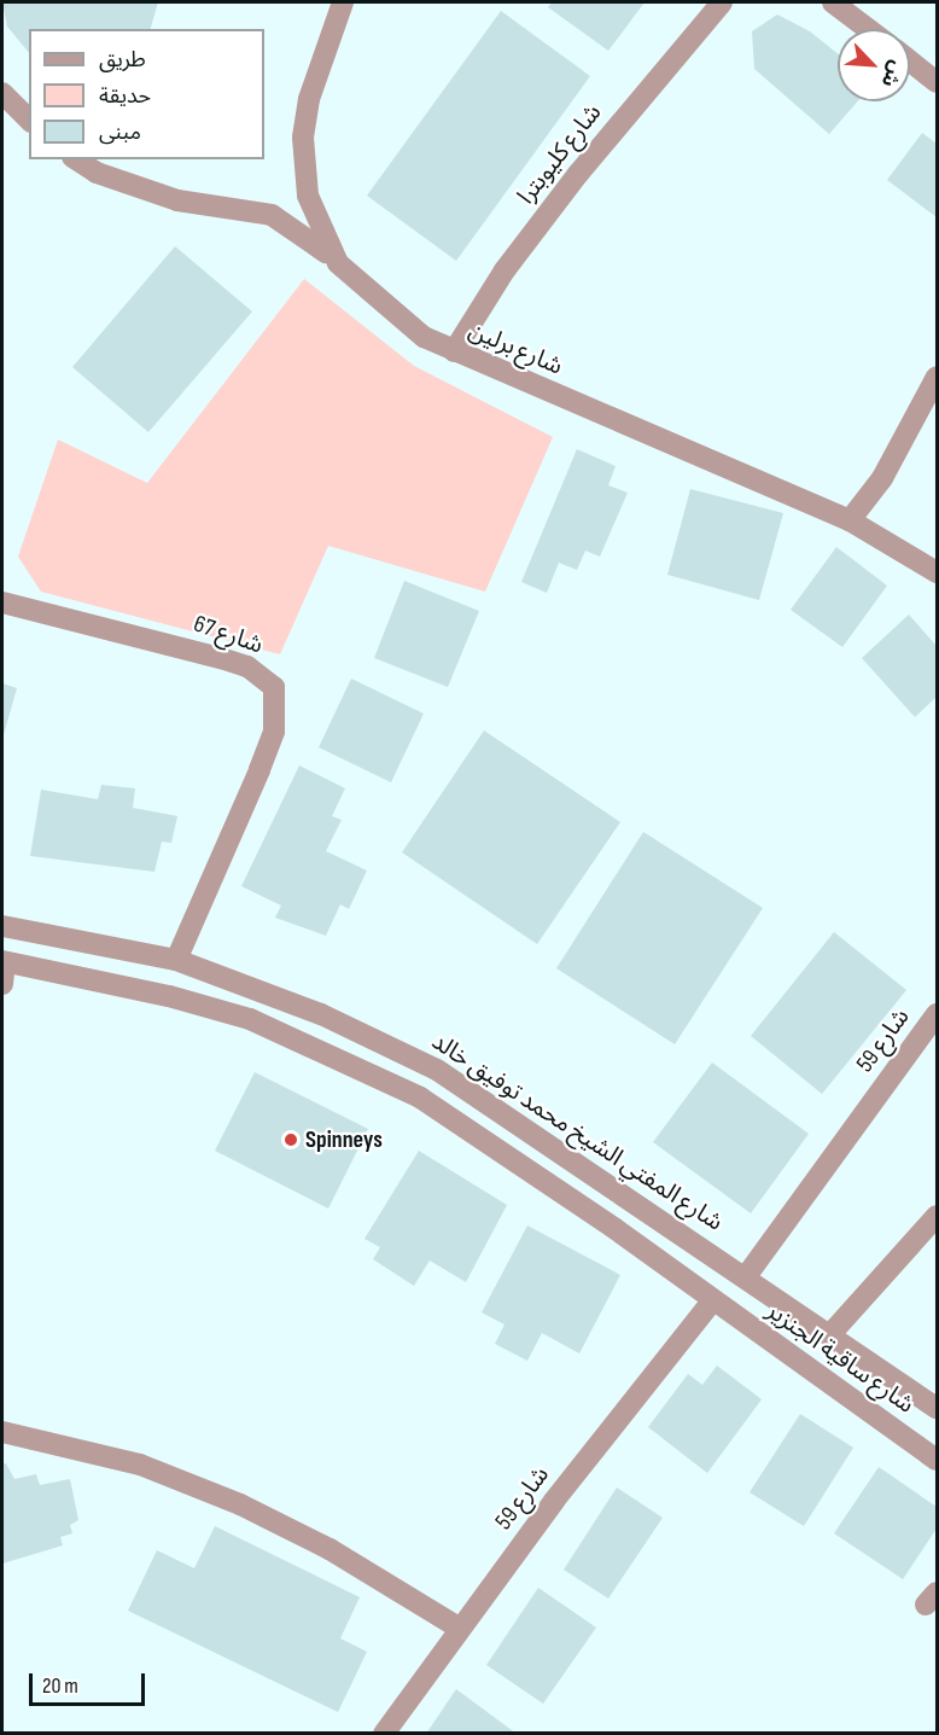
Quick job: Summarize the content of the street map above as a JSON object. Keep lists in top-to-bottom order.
{
  "streets": {
    "street": [
      "شارع كليوبترا",
      "شارع برلين",
      "شارع 67",
      "شارع 59",
      "شارع المفتي الشيخ محمد توفيق خالد",
      "شارع ساقية الجنزير"
    ]
  },
  "crossings": [
    ["شارع كليوبترا", "شارع برلين"],
    ["شارع 67", "شارع المفتي الشيخ محمد توفيق خالد"],
    ["شارع 59", "شارع المفتي الشيخ محمد توفيق خالد"],
    ["شارع 59", "شارع ساقية الجنزير"],
    ["شارع المفتي الشيخ محمد توفيق خالد", "شارع ساقية الجنزير"]
  ],
  "places": ["Spinneys"],
  "legend": ["طريق", "حديقة", "مبنى"],
  "scale_bar": "20 m",
  "north": "bottom right"
}
